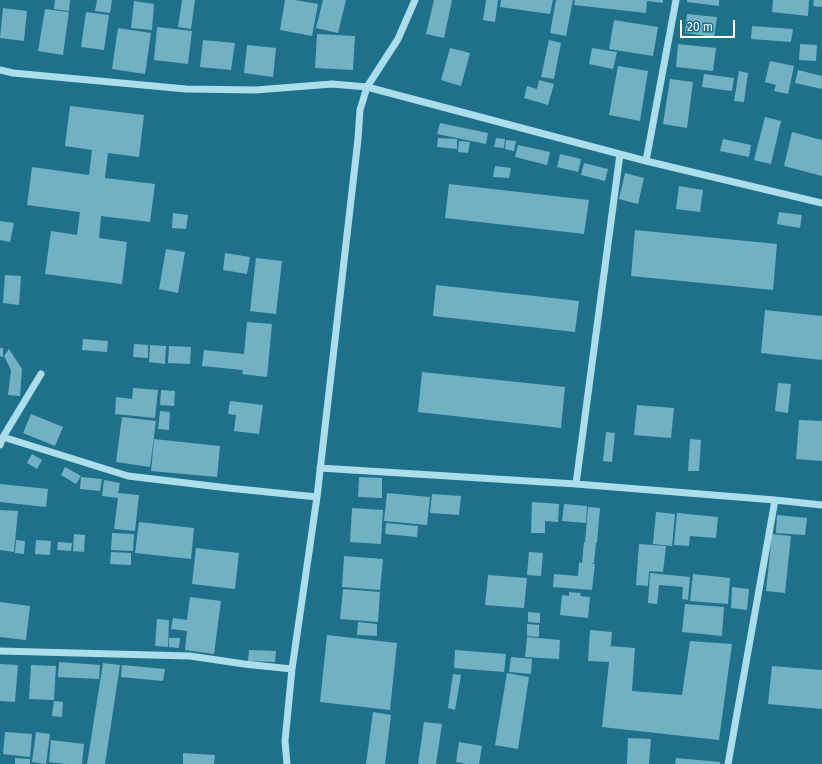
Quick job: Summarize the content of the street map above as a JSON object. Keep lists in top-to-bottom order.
{
  "scale_bar": "20 m"
}
